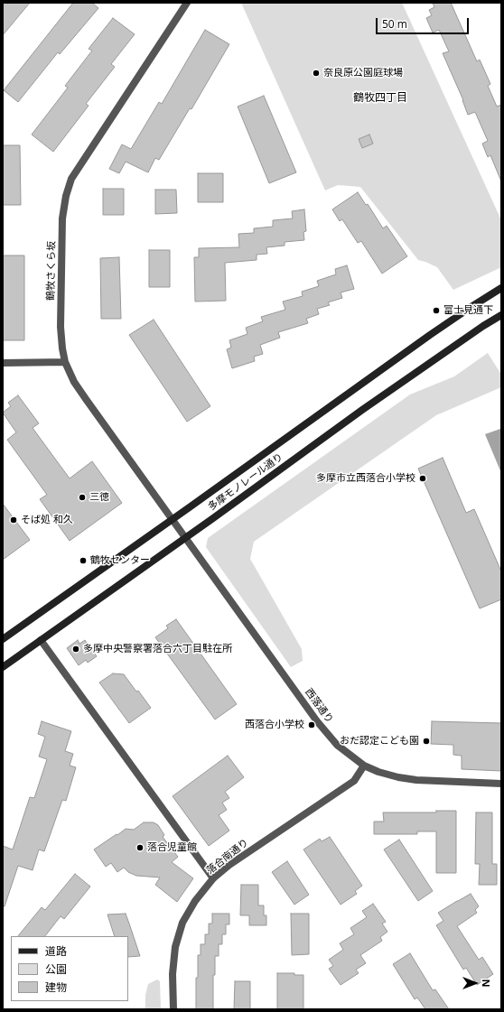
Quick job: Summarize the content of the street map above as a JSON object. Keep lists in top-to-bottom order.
{
  "streets": {
    "main road": ["多摩モノレール通り"],
    "street": ["鶴牧さくら坂", "西落通り", "落合南通り"]
  },
  "crossings": [
    ["鶴牧さくら坂", "多摩モノレール通り"],
    ["鶴牧さくら坂", "西落通り"],
    ["多摩モノレール通り", "西落通り"],
    ["西落通り", "落合南通り"]
  ],
  "districts": ["鶴牧四丁目"],
  "places": [
    "奈良原公園庭球場",
    "富士見通下",
    "多摩市立西落合小学校",
    "三徳",
    "そば処 和久",
    "鶴牧センター",
    "多摩中央警察署落合六丁目駐在所",
    "西落合小学校",
    "おだ認定こども園",
    "落合児童館"
  ],
  "legend": ["道路", "公園", "建物"],
  "scale_bar": "50 m",
  "north": "right"
}
